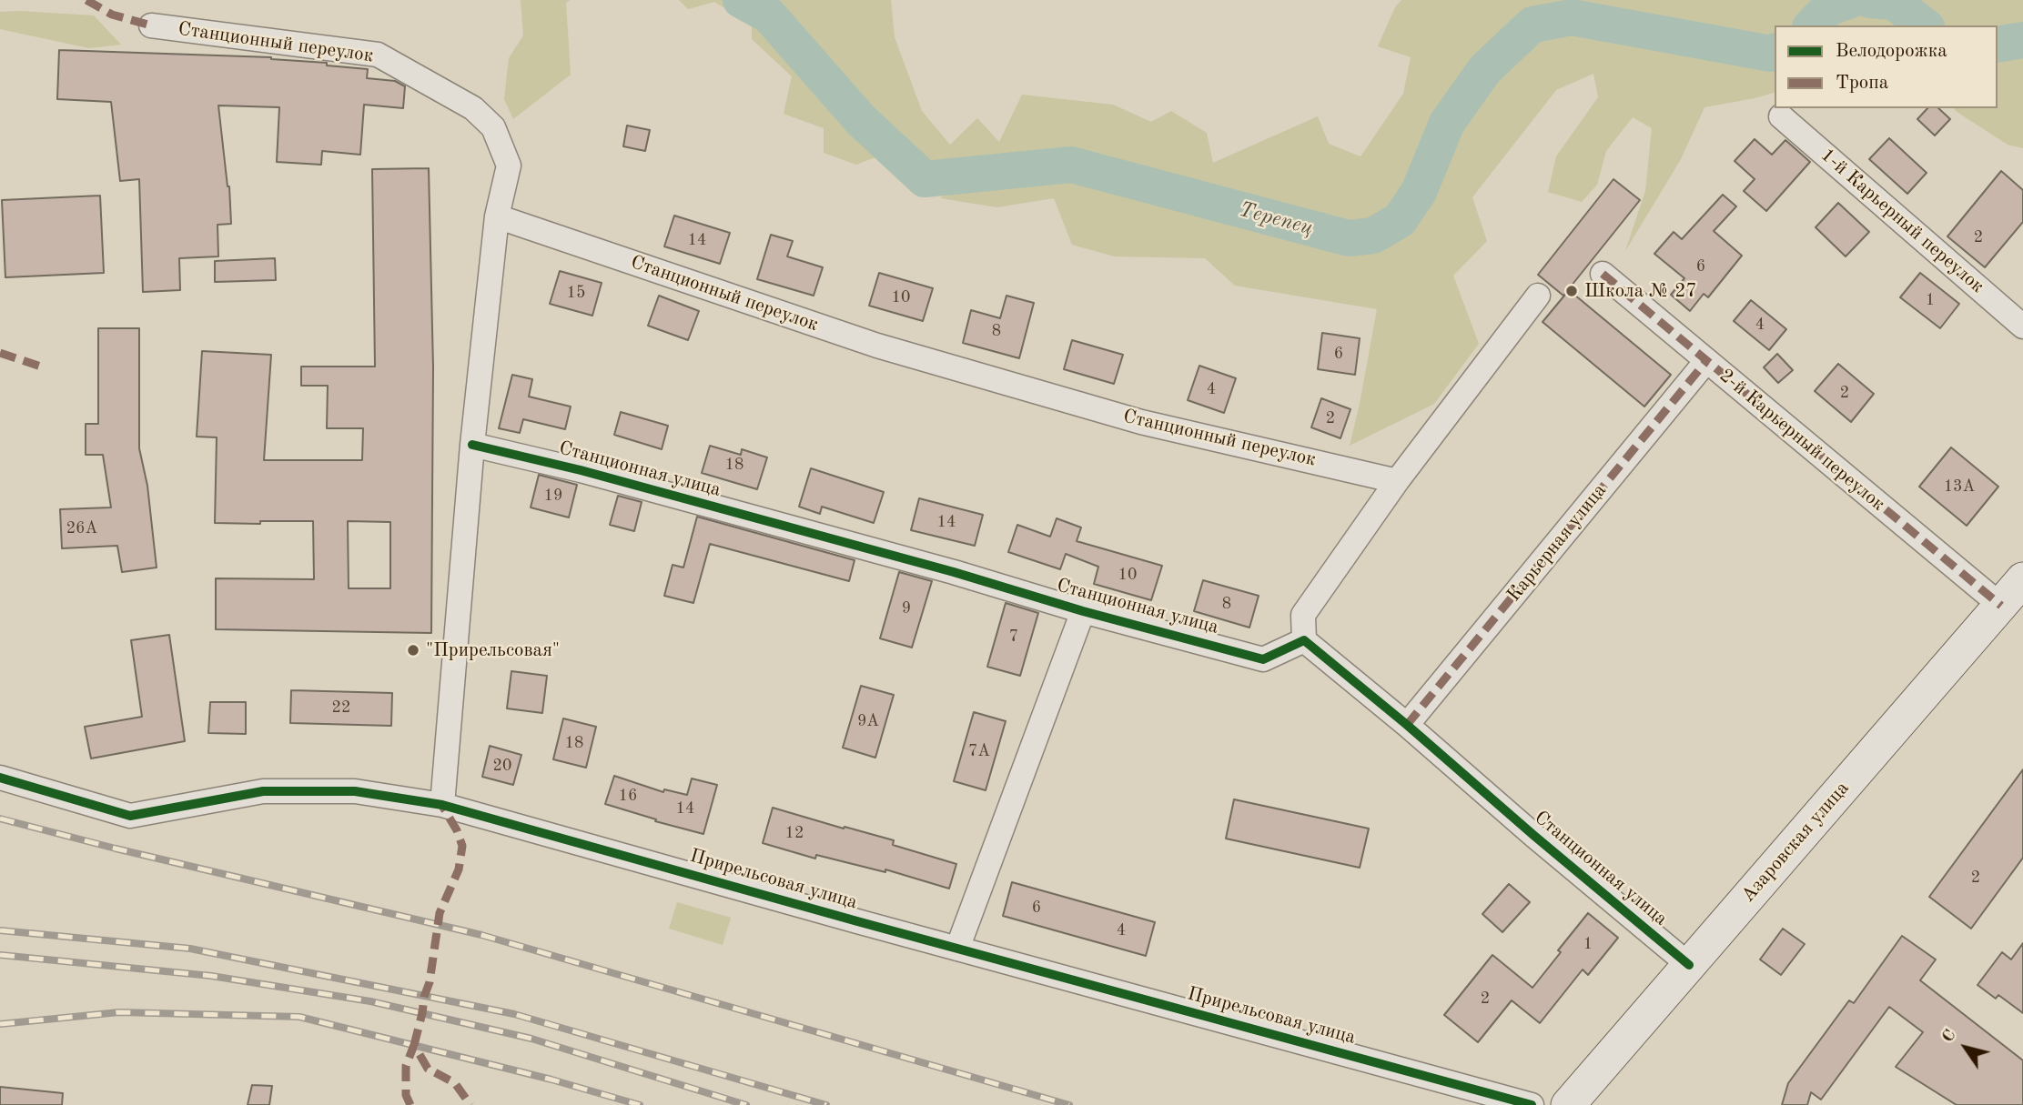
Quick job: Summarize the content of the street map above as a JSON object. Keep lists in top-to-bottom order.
{
  "streets": {
    "street": [
      "Станционный переулок",
      "1-й Карьерный переулок",
      "2-й Карьерный переулок",
      "Станционная улица",
      "Карьерная улица",
      "Азаровская улица",
      "Прирельсовая улица"
    ]
  },
  "crossings": [
    ["2-й Карьерный переулок", "Карьерная улица"],
    ["2-й Карьерный переулок", "Азаровская улица"],
    ["Станционная улица", "Карьерная улица"],
    ["Станционная улица", "Азаровская улица"]
  ],
  "water": ["Терепец"],
  "places": ["Школа № 27", "\"Прирельсовая\""],
  "house_numbers": [
    "2",
    "14",
    "6",
    "15",
    "10",
    "1",
    "4",
    "8",
    "6",
    "4",
    "2",
    "2",
    "18",
    "13А",
    "19",
    "14",
    "26А",
    "10",
    "8",
    "9",
    "7",
    "22",
    "9А",
    "18",
    "7А",
    "20",
    "16",
    "14",
    "12",
    "2",
    "6",
    "4",
    "1",
    "2"
  ],
  "legend": ["Велодорожка", "Тропа"],
  "north": "top left"
}
